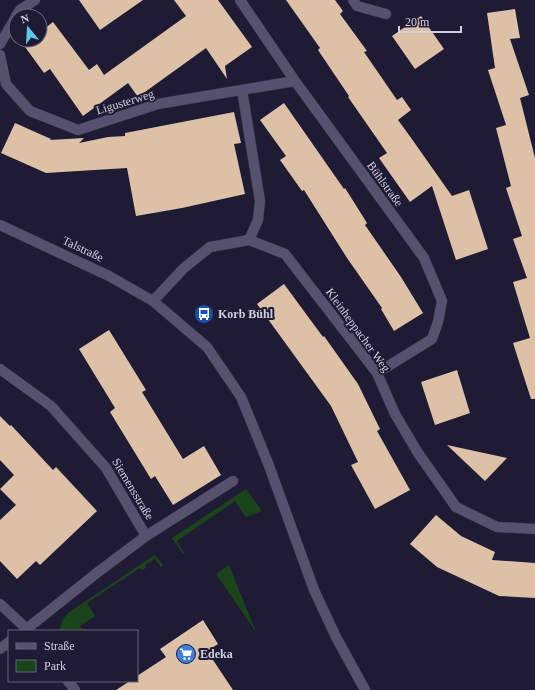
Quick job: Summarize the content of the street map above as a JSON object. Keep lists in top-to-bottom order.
{
  "streets": {
    "street": [
      "Ligusterweg",
      "Bühlstraße",
      "Talstraße",
      "Kleinheppacher Weg",
      "Siemensstraße"
    ]
  },
  "crossings": [
    ["Ligusterweg", "Bühlstraße"],
    ["Bühlstraße", "Kleinheppacher Weg"]
  ],
  "places": {
    "bus stop": ["Korb Bühl"],
    "supermarket": ["Edeka"]
  },
  "legend": ["Straße", "Park"],
  "scale_bar": "20 m",
  "north": "top"
}
